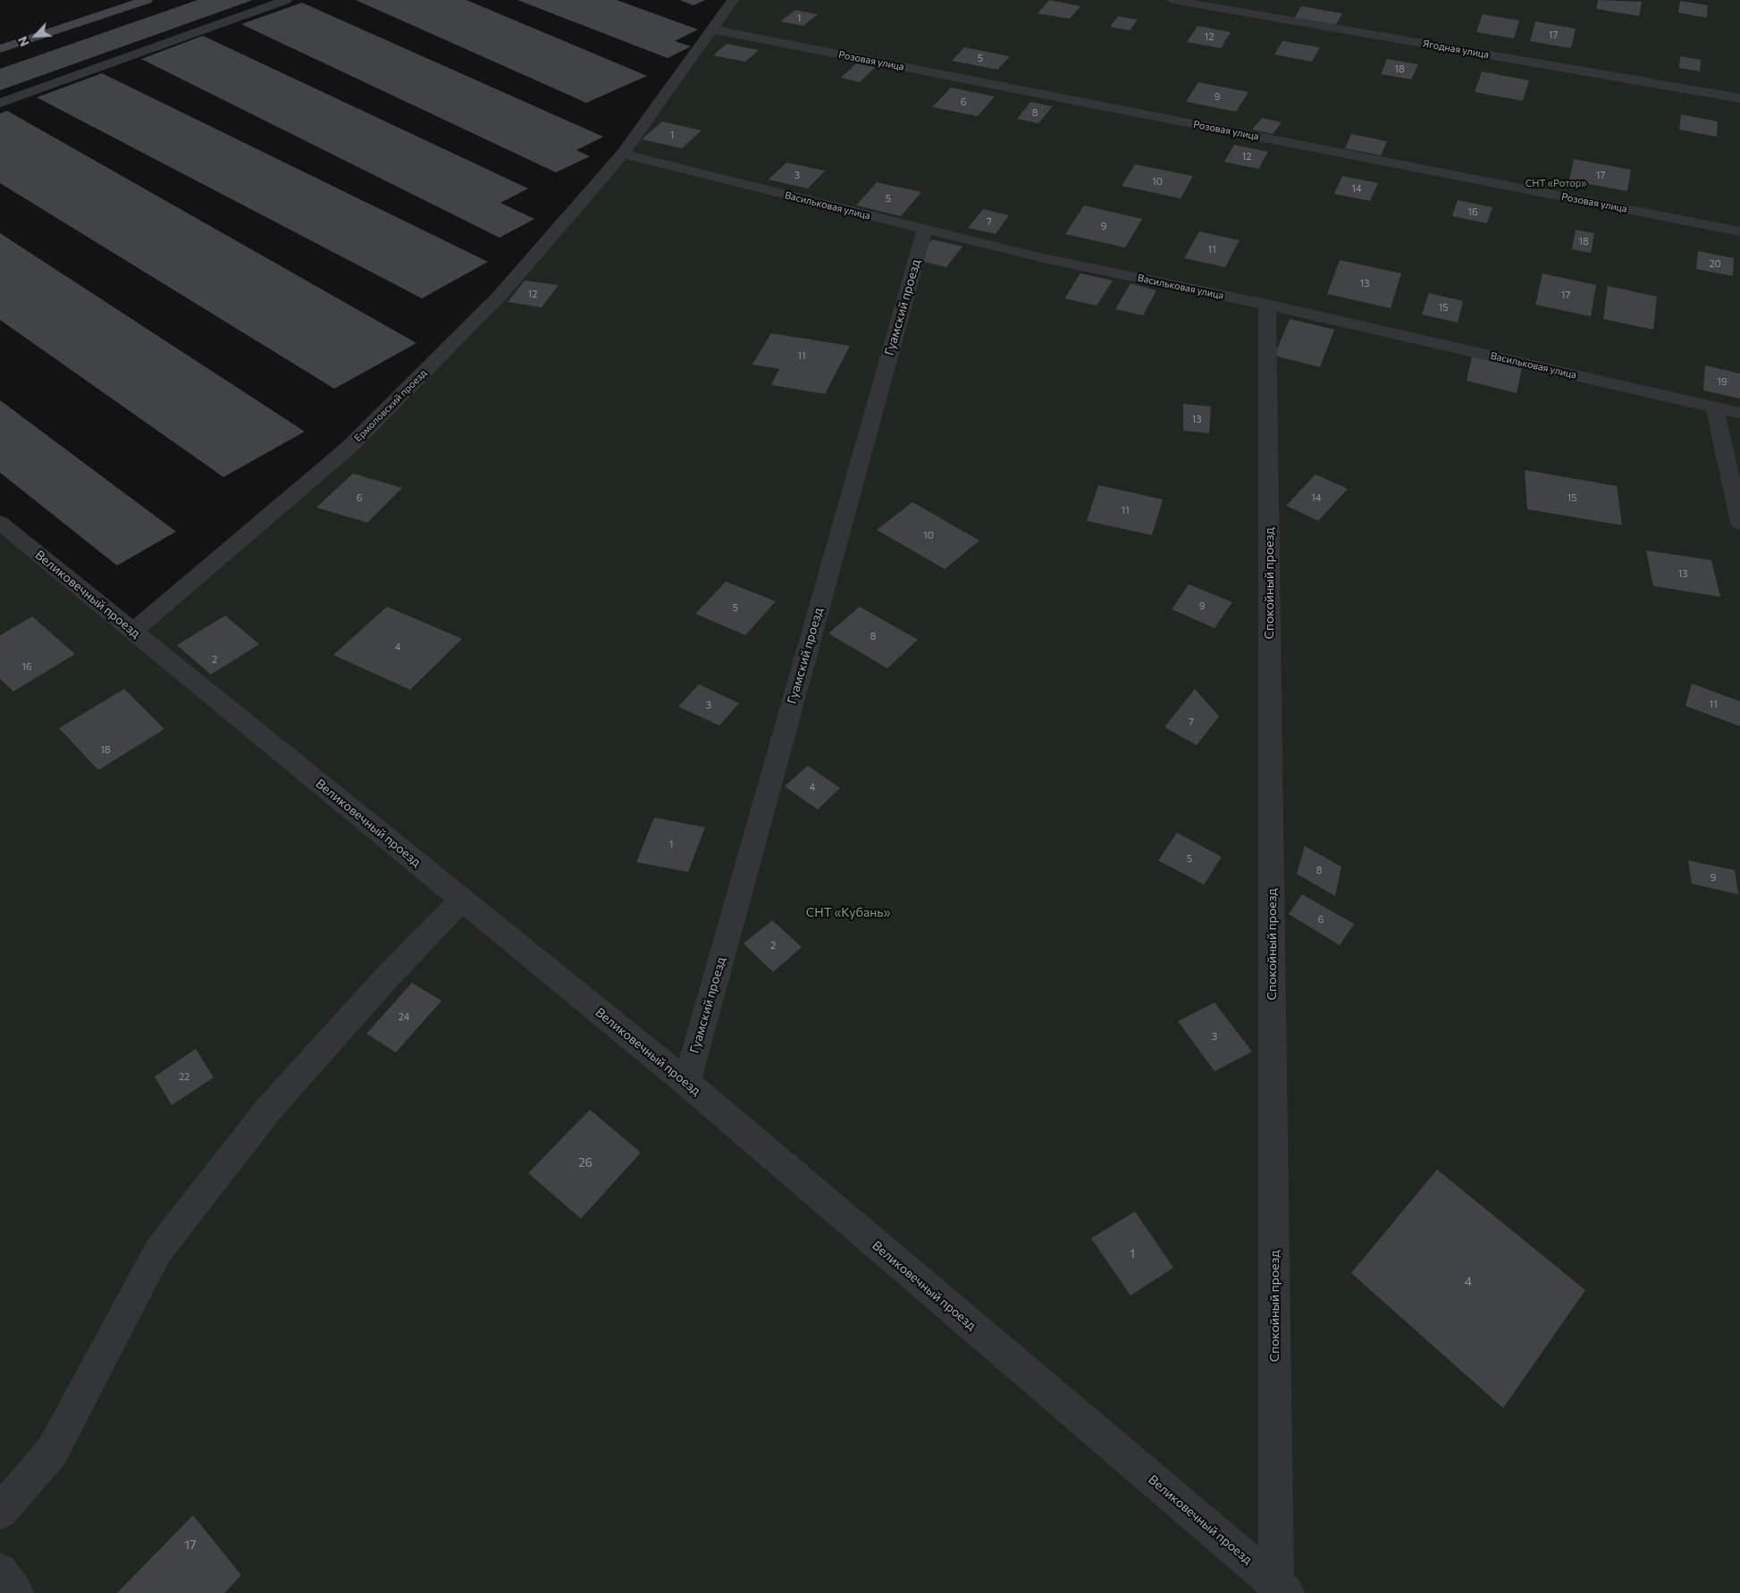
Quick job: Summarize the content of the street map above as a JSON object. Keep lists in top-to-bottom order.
{
  "streets": {
    "street": [
      "Ягодная улица",
      "Розовая улица",
      "Васильковая улица",
      "Гуамский проезд",
      "Ермоловский проезд",
      "Спокойный проезд",
      "Великовечный проезд"
    ]
  },
  "crossings": [
    ["Розовая улица", "Ермоловский проезд"],
    ["Васильковая улица", "Гуамский проезд"],
    ["Васильковая улица", "Ермоловский проезд"],
    ["Васильковая улица", "Спокойный проезд"],
    ["Гуамский проезд", "Великовечный проезд"],
    ["Ермоловский проезд", "Великовечный проезд"],
    ["Спокойный проезд", "Великовечный проезд"]
  ],
  "parks": ["СНТ «Ротор»", "СНТ «Кубань»"],
  "house_numbers": [
    "1",
    "17",
    "12",
    "5",
    "18",
    "9",
    "6",
    "8",
    "1",
    "12",
    "3",
    "17",
    "10",
    "14",
    "5",
    "16",
    "7",
    "9",
    "18",
    "11",
    "20",
    "13",
    "12",
    "17",
    "15",
    "11",
    "19",
    "13",
    "6",
    "14",
    "15",
    "11",
    "10",
    "13",
    "9",
    "5",
    "8",
    "4",
    "2",
    "16",
    "11",
    "3",
    "7",
    "18",
    "4",
    "1",
    "5",
    "8",
    "9",
    "6",
    "2",
    "24",
    "3",
    "22",
    "26",
    "1",
    "4",
    "17"
  ],
  "north": "bottom left"
}
